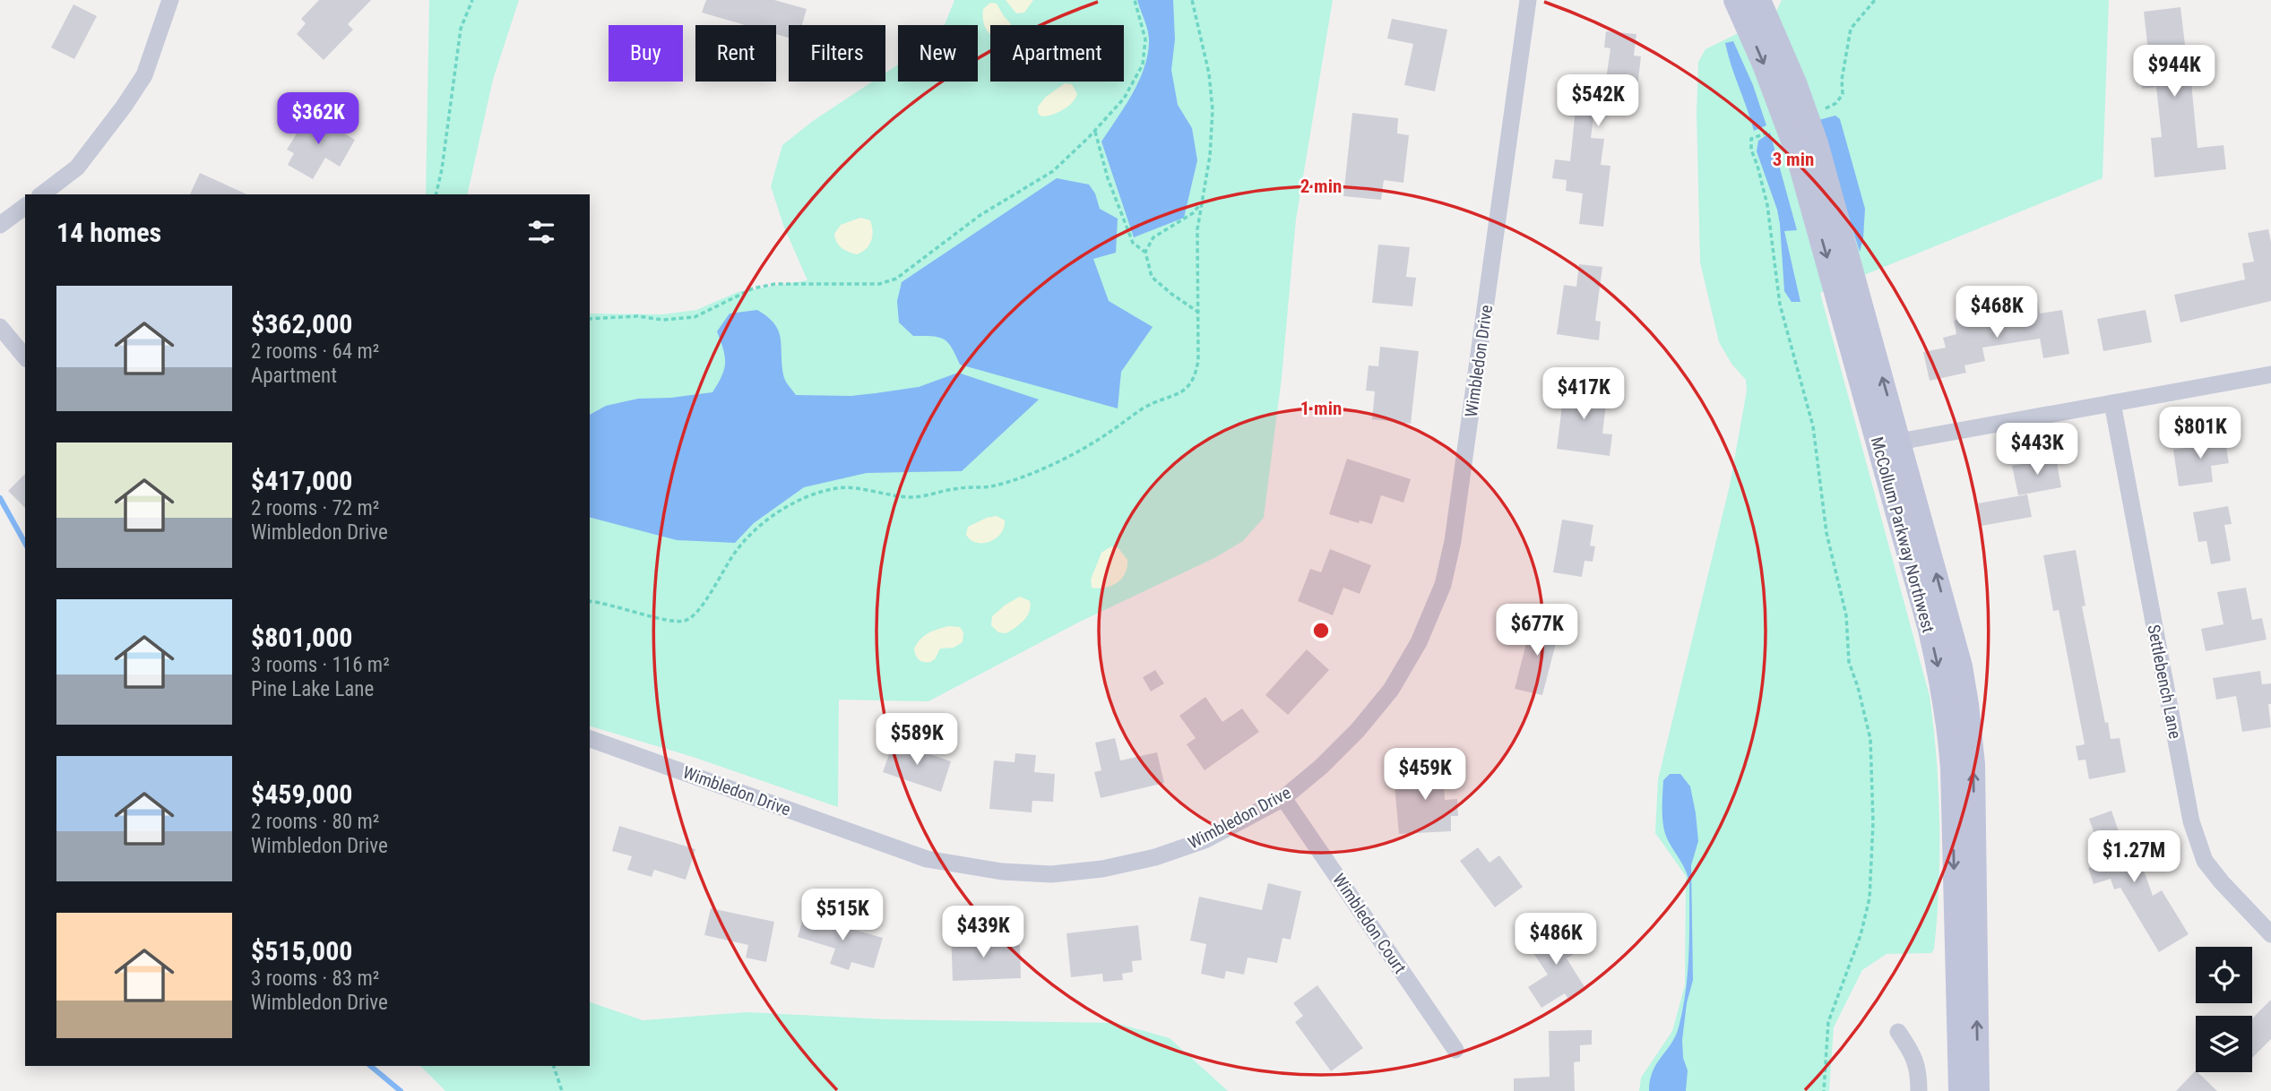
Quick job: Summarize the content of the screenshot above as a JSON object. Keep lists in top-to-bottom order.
{
  "streets": {
    "street": [
      "Wimbledon Drive",
      "McCollum Parkway Northwest",
      "Settlebench Lane",
      "Wimbledon Court"
    ]
  },
  "crossings": [
    ["Wimbledon Drive", "Wimbledon Court"]
  ],
  "page": {
    "chip": [
      "Buy",
      "Rent",
      "Filters",
      "New",
      "Apartment"
    ],
    "price": [
      "$944K",
      "$542K",
      "$362K",
      "$468K",
      "$417K",
      "$801K",
      "$443K",
      "$677K",
      "$589K",
      "$459K",
      "$1.27M",
      "$515K",
      "$439K",
      "$486K"
    ],
    "heading": "14 homes",
    "list": [
      {
        "name": "$362,000",
        "note": "2 rooms · 64 m² · Apartment"
      },
      {
        "name": "$417,000",
        "note": "2 rooms · 72 m² · Wimbledon Drive"
      },
      {
        "name": "$801,000",
        "note": "3 rooms · 116 m² · Pine Lake Lane"
      },
      {
        "name": "$459,000",
        "note": "2 rooms · 80 m² · Wimbledon Drive"
      },
      {
        "name": "$515,000",
        "note": "3 rooms · 83 m² · Wimbledon Drive"
      }
    ]
  },
  "rings": ["3 min", "2 min", "1 min"]
}
